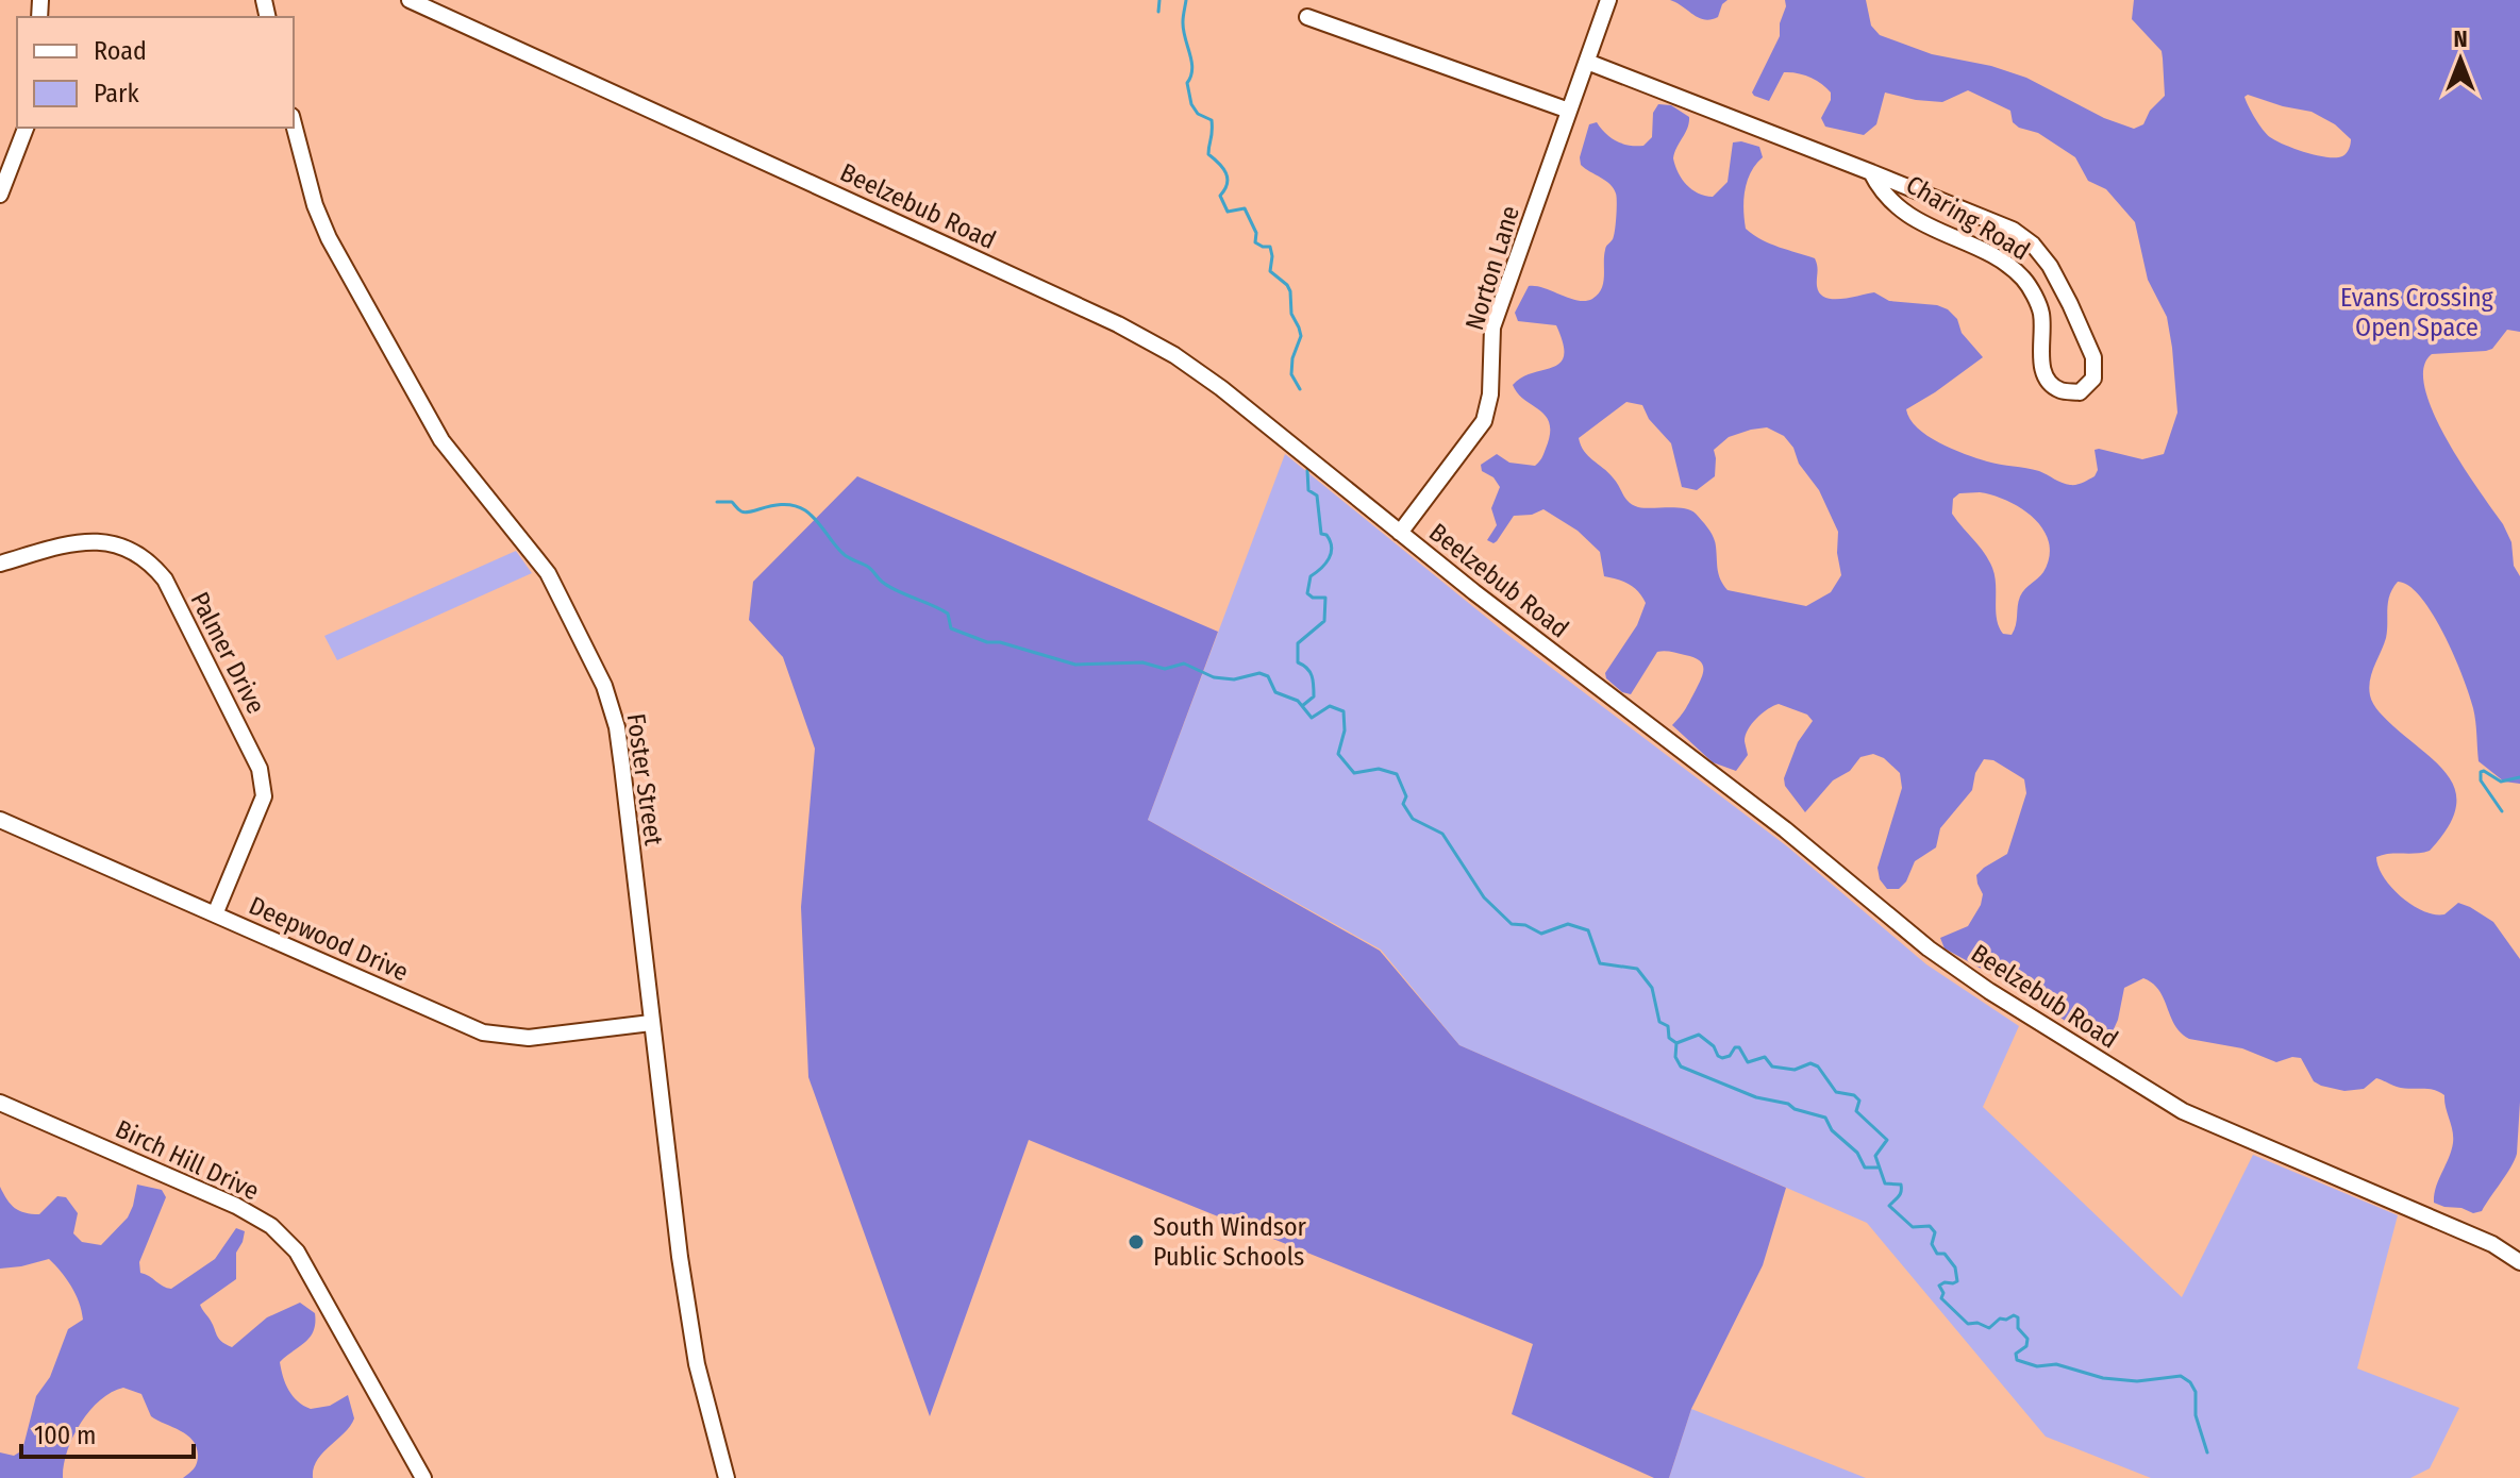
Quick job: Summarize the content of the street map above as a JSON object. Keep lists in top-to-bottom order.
{
  "streets": {
    "street": [
      "Beelzebub Road",
      "Charing Road",
      "Norton Lane",
      "Palmer Drive",
      "Foster Street",
      "Deepwood Drive",
      "Birch Hill Drive"
    ]
  },
  "crossings": [
    ["Beelzebub Road", "Norton Lane"],
    ["Charing Road", "Norton Lane"],
    ["Palmer Drive", "Deepwood Drive"],
    ["Foster Street", "Deepwood Drive"]
  ],
  "parks": ["Evans Crossing Open Space"],
  "places": ["South Windsor Public Schools"],
  "legend": ["Road", "Park"],
  "scale_bar": "100 m",
  "north": "top"
}
